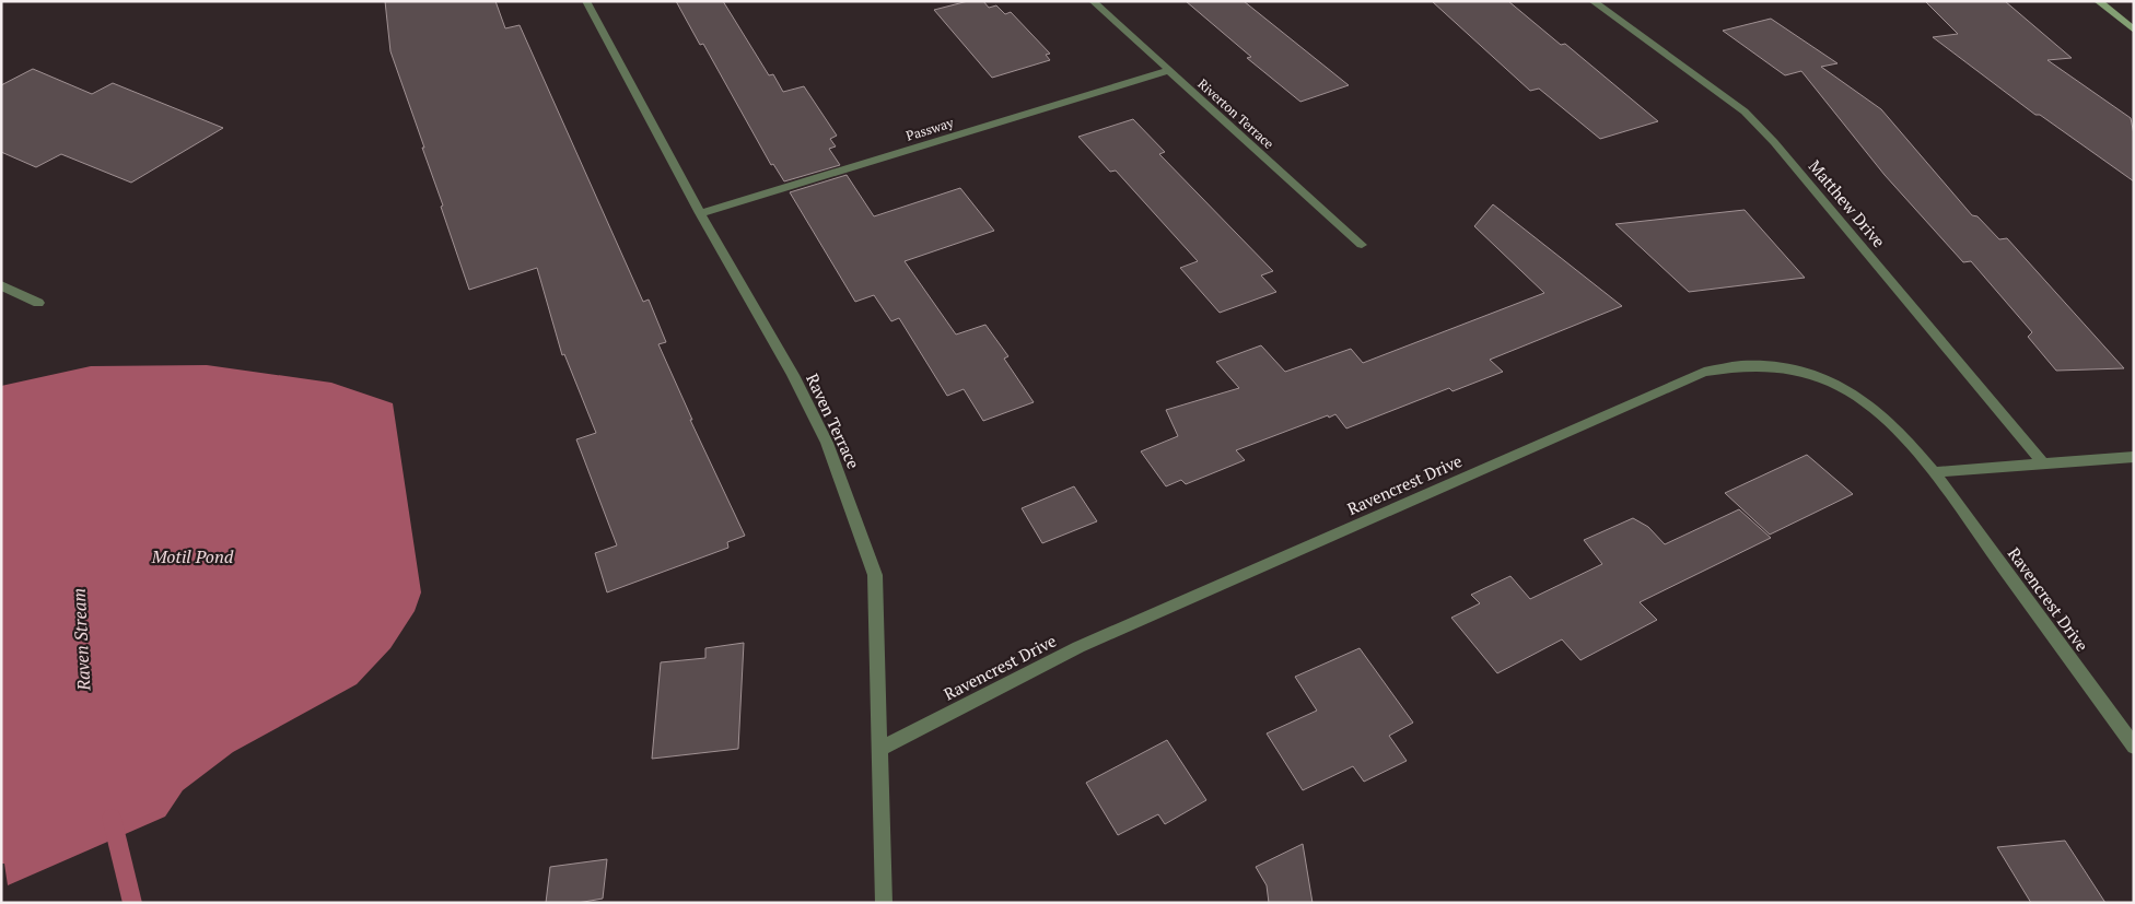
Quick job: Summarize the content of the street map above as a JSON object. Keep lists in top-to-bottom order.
{
  "streets": {
    "street": [
      "Riverton Terrace",
      "Passway",
      "Matthew Drive",
      "Raven Terrace",
      "Ravencrest Drive"
    ]
  },
  "crossings": [
    ["Riverton Terrace", "Passway"],
    ["Passway", "Raven Terrace"],
    ["Raven Terrace", "Ravencrest Drive"]
  ],
  "water": ["Motil Pond", "Raven Stream"]
}
